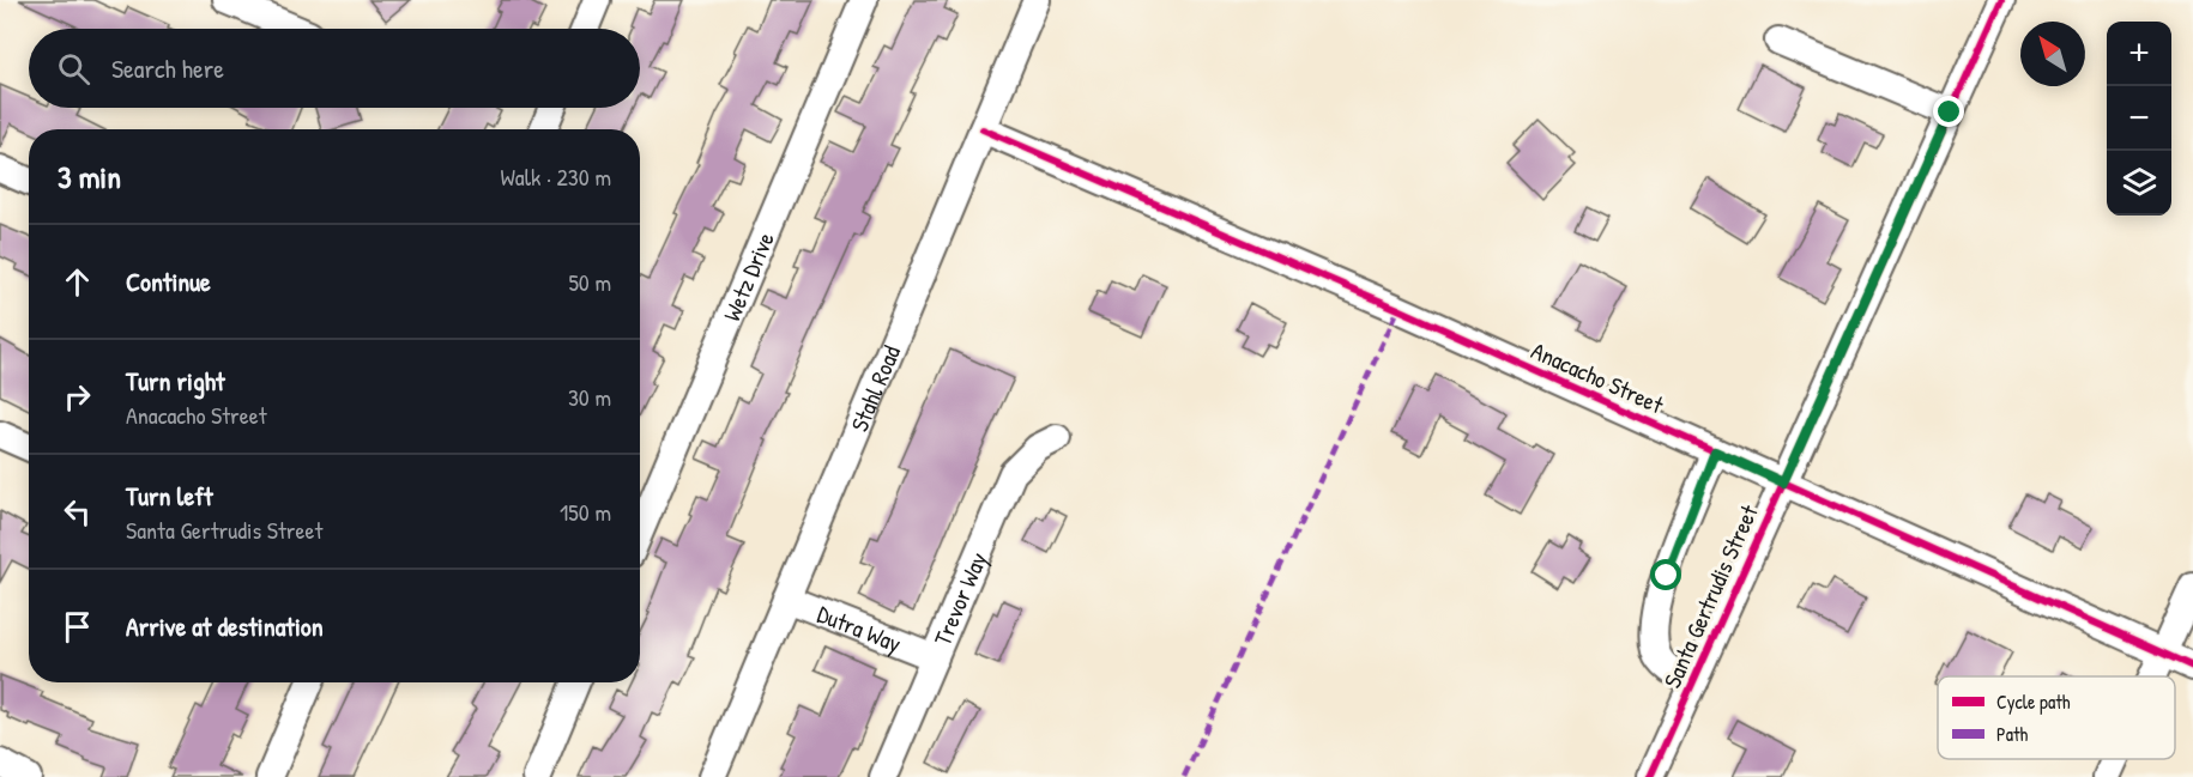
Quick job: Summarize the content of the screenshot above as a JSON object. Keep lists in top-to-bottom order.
{
  "streets": {
    "street": [
      "Wetz Drive",
      "Anacacho Street",
      "Stahl Road",
      "Santa Gertrudis Street",
      "Trevor Way",
      "Dutra Way"
    ]
  },
  "crossings": [
    ["Anacacho Street", "Stahl Road"],
    ["Anacacho Street", "Santa Gertrudis Street"],
    ["Stahl Road", "Dutra Way"],
    ["Trevor Way", "Dutra Way"]
  ],
  "legend": ["Cycle path", "Path"],
  "north": "top left",
  "page": {
    "map_buttons": ["+", "−"],
    "search": "Search here",
    "heading": ["3 min", "Walk · 230 m"],
    "list": [
      ["Continue", "50 m"],
      ["Turn right", "Anacacho Street", "30 m"],
      ["Turn left", "Santa Gertrudis Street", "150 m"],
      "Arrive at destination"
    ]
  }
}
